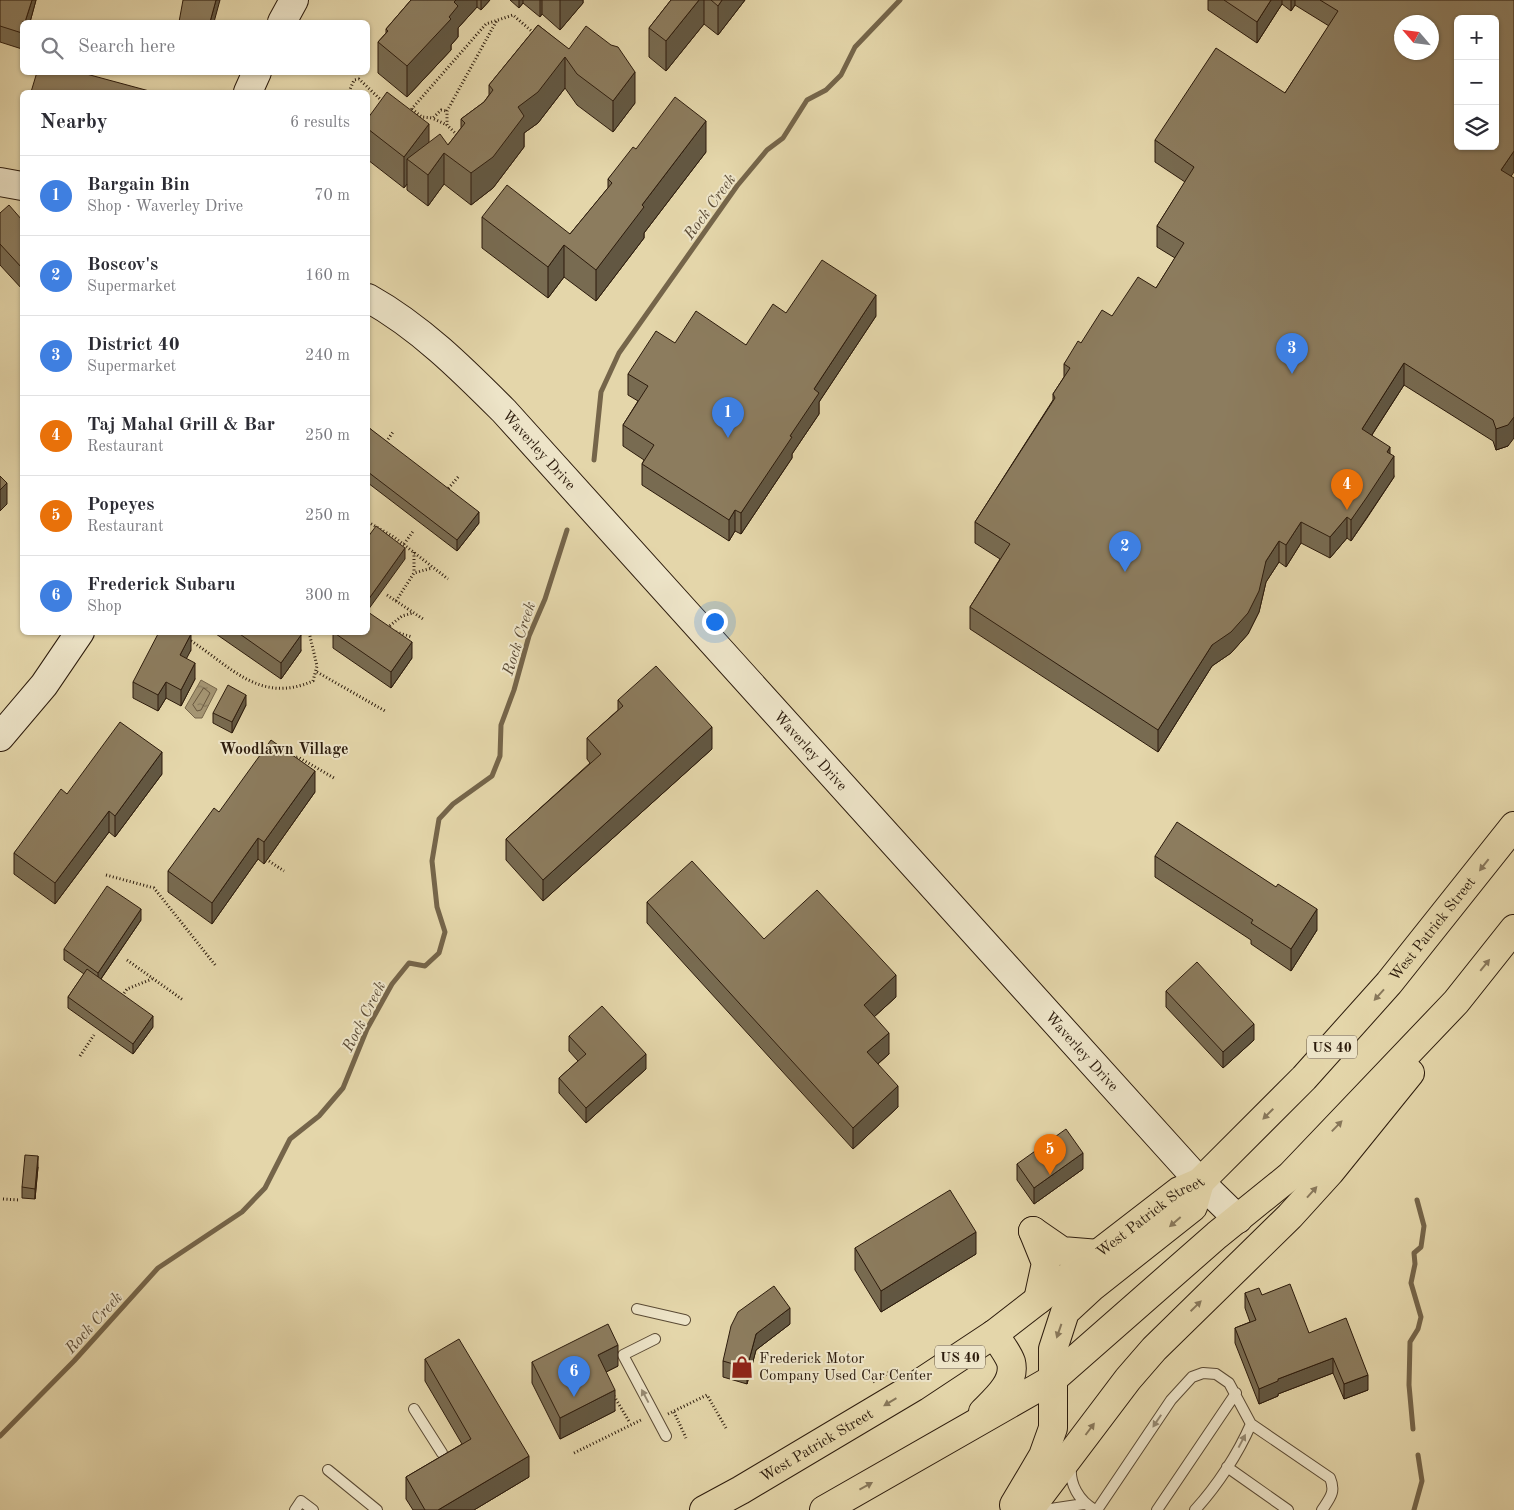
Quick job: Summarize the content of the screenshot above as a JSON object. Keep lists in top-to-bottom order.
{
  "streets": {
    "main road": ["West Patrick Street", "US 40"],
    "street": ["Waverley Drive"]
  },
  "crossings": [
    ["Waverley Drive", "West Patrick Street"]
  ],
  "districts": ["Woodlawn Village"],
  "water": ["Rock Creek"],
  "places": {
    "shop": ["Frederick Motor Company Used Car Center"]
  },
  "north": "top left",
  "page": {
    "map_buttons": ["+", "−"],
    "search": "Search here",
    "heading": ["Nearby", "6 results"],
    "list": [
      {
        "mark": "1",
        "name": "Bargain Bin",
        "note": "Shop · Waverley Drive",
        "value": "70 m"
      },
      {
        "mark": "2",
        "name": "Boscov's",
        "note": "Supermarket",
        "value": "160 m"
      },
      {
        "mark": "3",
        "name": "District 40",
        "note": "Supermarket",
        "value": "240 m"
      },
      {
        "mark": "4",
        "name": "Taj Mahal Grill & Bar",
        "note": "Restaurant",
        "value": "250 m"
      },
      {
        "mark": "5",
        "name": "Popeyes",
        "note": "Restaurant",
        "value": "250 m"
      },
      {
        "mark": "6",
        "name": "Frederick Subaru",
        "note": "Shop",
        "value": "300 m"
      }
    ],
    "pins": [
      "3",
      "1",
      "4",
      "2",
      "5",
      "6"
    ]
  }
}
